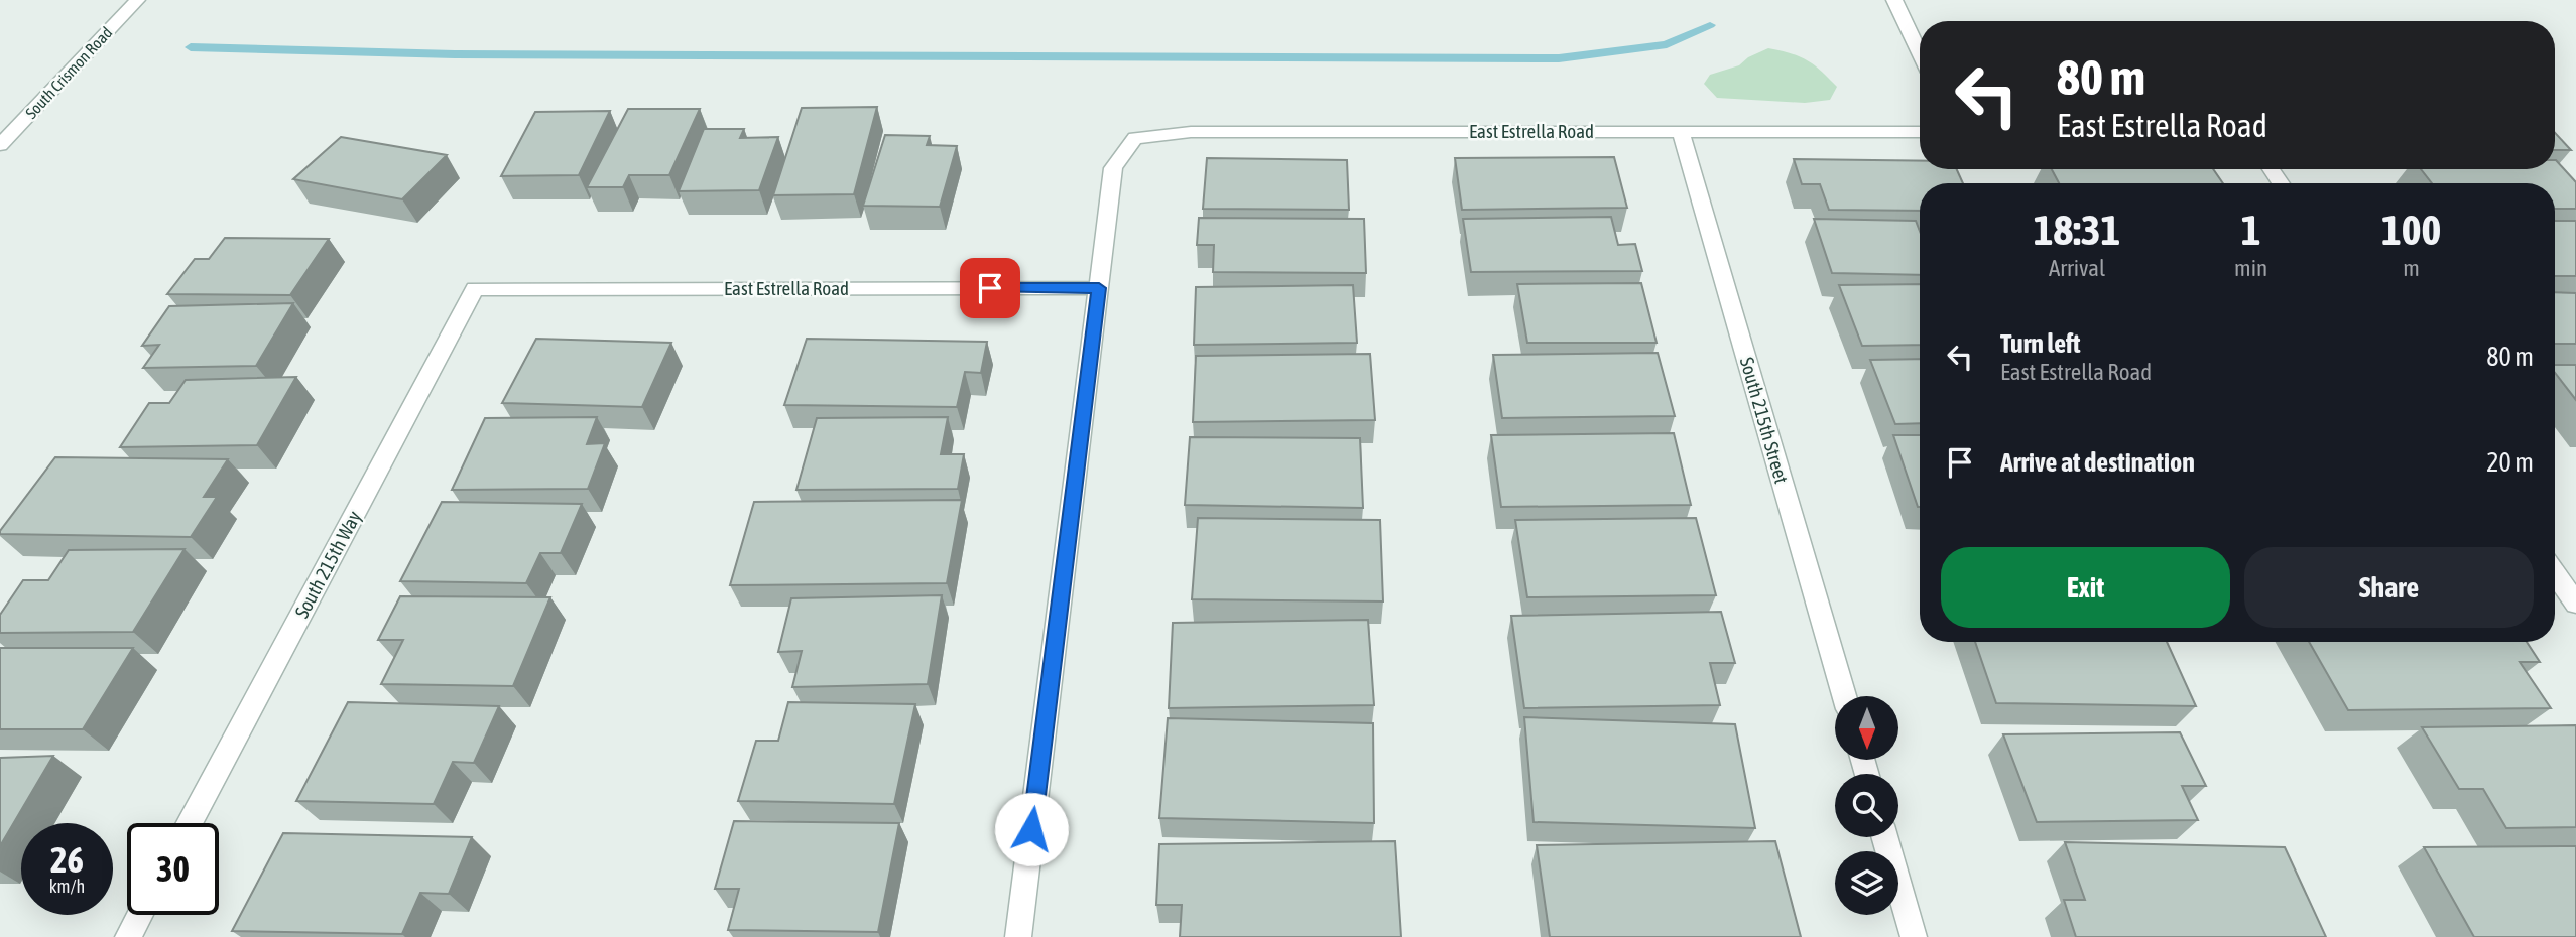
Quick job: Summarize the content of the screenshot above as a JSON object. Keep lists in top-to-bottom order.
{
  "streets": {
    "street": [
      "South Crismon Road",
      "East Estrella Road",
      "South 215th Street",
      "South 215th Way"
    ]
  },
  "crossings": [
    ["East Estrella Road", "South 215th Street"],
    ["East Estrella Road", "South 215th Way"]
  ],
  "north": "bottom",
  "page": {
    "turn": ["80 m", "East Estrella Road"],
    "eta": [
      "18:31",
      "Arrival",
      "1",
      "min",
      "100",
      "m"
    ],
    "list": [
      {
        "name": "Turn left",
        "note": "East Estrella Road",
        "value": "80 m"
      },
      {
        "name": "Arrive at destination",
        "value": "20 m"
      }
    ],
    "buttons": ["Exit", "Share"],
    "speed": "26 km/h",
    "limit": "30"
  }
}
